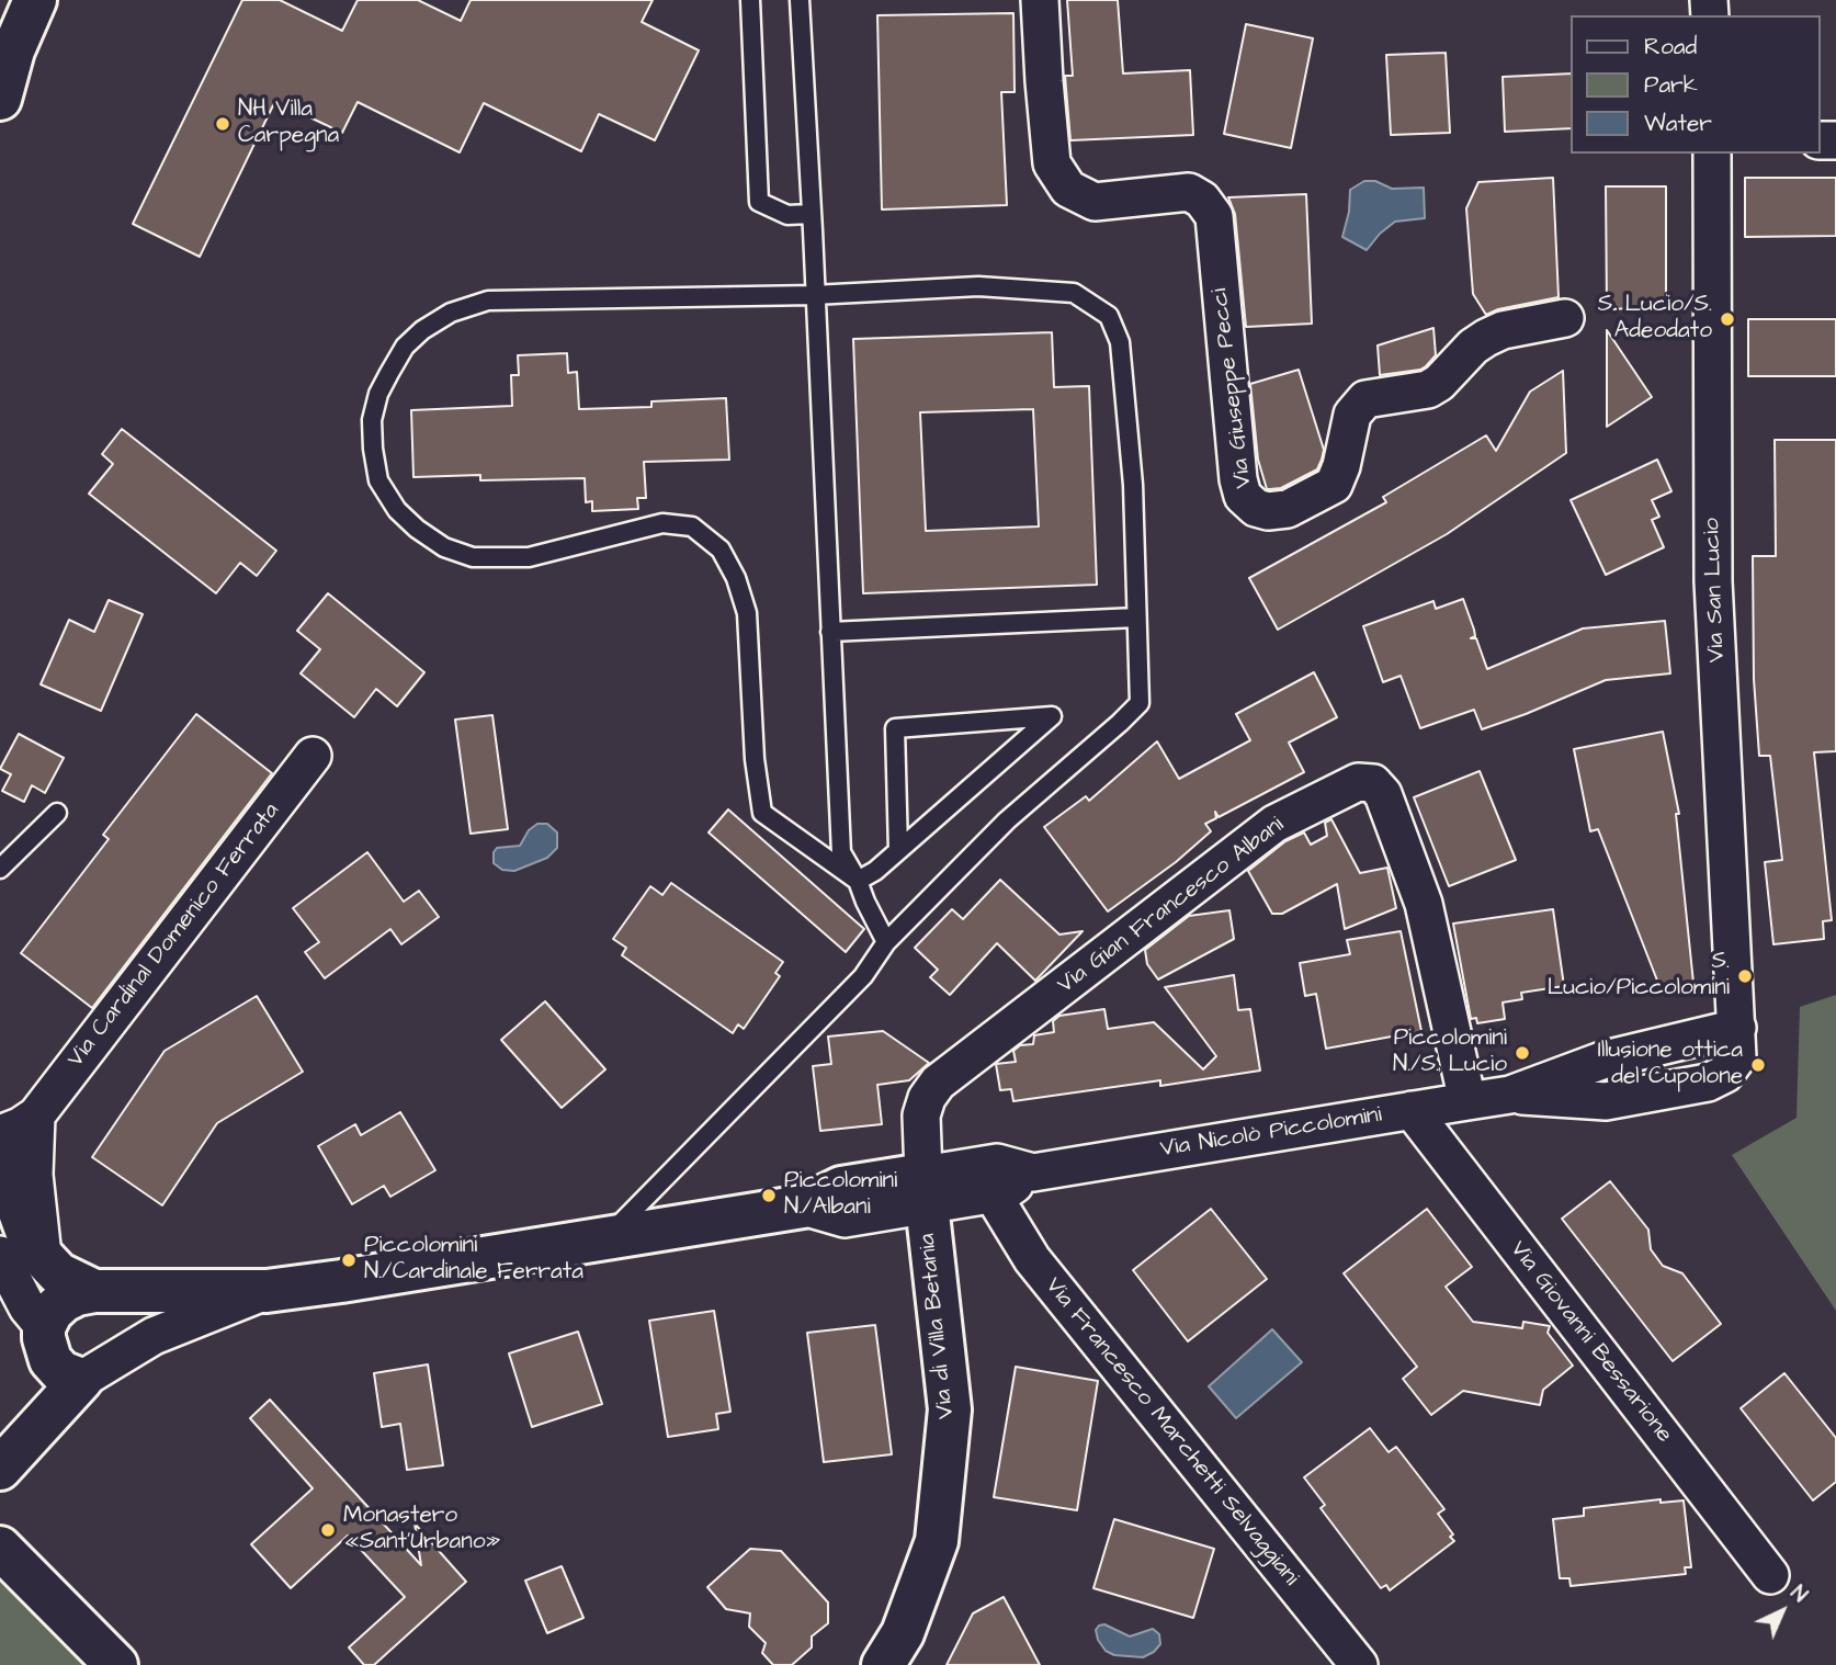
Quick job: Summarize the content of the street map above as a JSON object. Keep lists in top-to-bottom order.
{
  "streets": {
    "main road": ["Via Nicolò Piccolomini", "Via di Villa Betania"],
    "street": [
      "Via Giuseppe Pecci",
      "Via San Lucio",
      "Via Gian Francesco Albani",
      "Via Cardinal Domenico Ferrata",
      "Via Giovanni Bessarione",
      "Via Francesco Marchetti Selvaggiani"
    ]
  },
  "crossings": [
    ["Via San Lucio", "Via Nicolò Piccolomini"],
    ["Via Gian Francesco Albani", "Via Nicolò Piccolomini"],
    ["Via Gian Francesco Albani", "Via di Villa Betania"],
    ["Via Nicolò Piccolomini", "Via di Villa Betania"],
    ["Via Nicolò Piccolomini", "Via Giovanni Bessarione"],
    ["Via Nicolò Piccolomini", "Via Francesco Marchetti Selvaggiani"]
  ],
  "places": [
    "NH Villa Carpegna",
    "S. Lucio/S. Adeodato",
    "S. Lucio/Piccolomini",
    "Piccolomini N./S. Lucio",
    "Illusione ottica del Cupolone",
    "Piccolomini N./Albani",
    "Piccolomini N./Cardinale Ferrata",
    "Monastero «Sant’Urbano»"
  ],
  "legend": ["Road", "Park", "Water"],
  "north": "top right"
}
